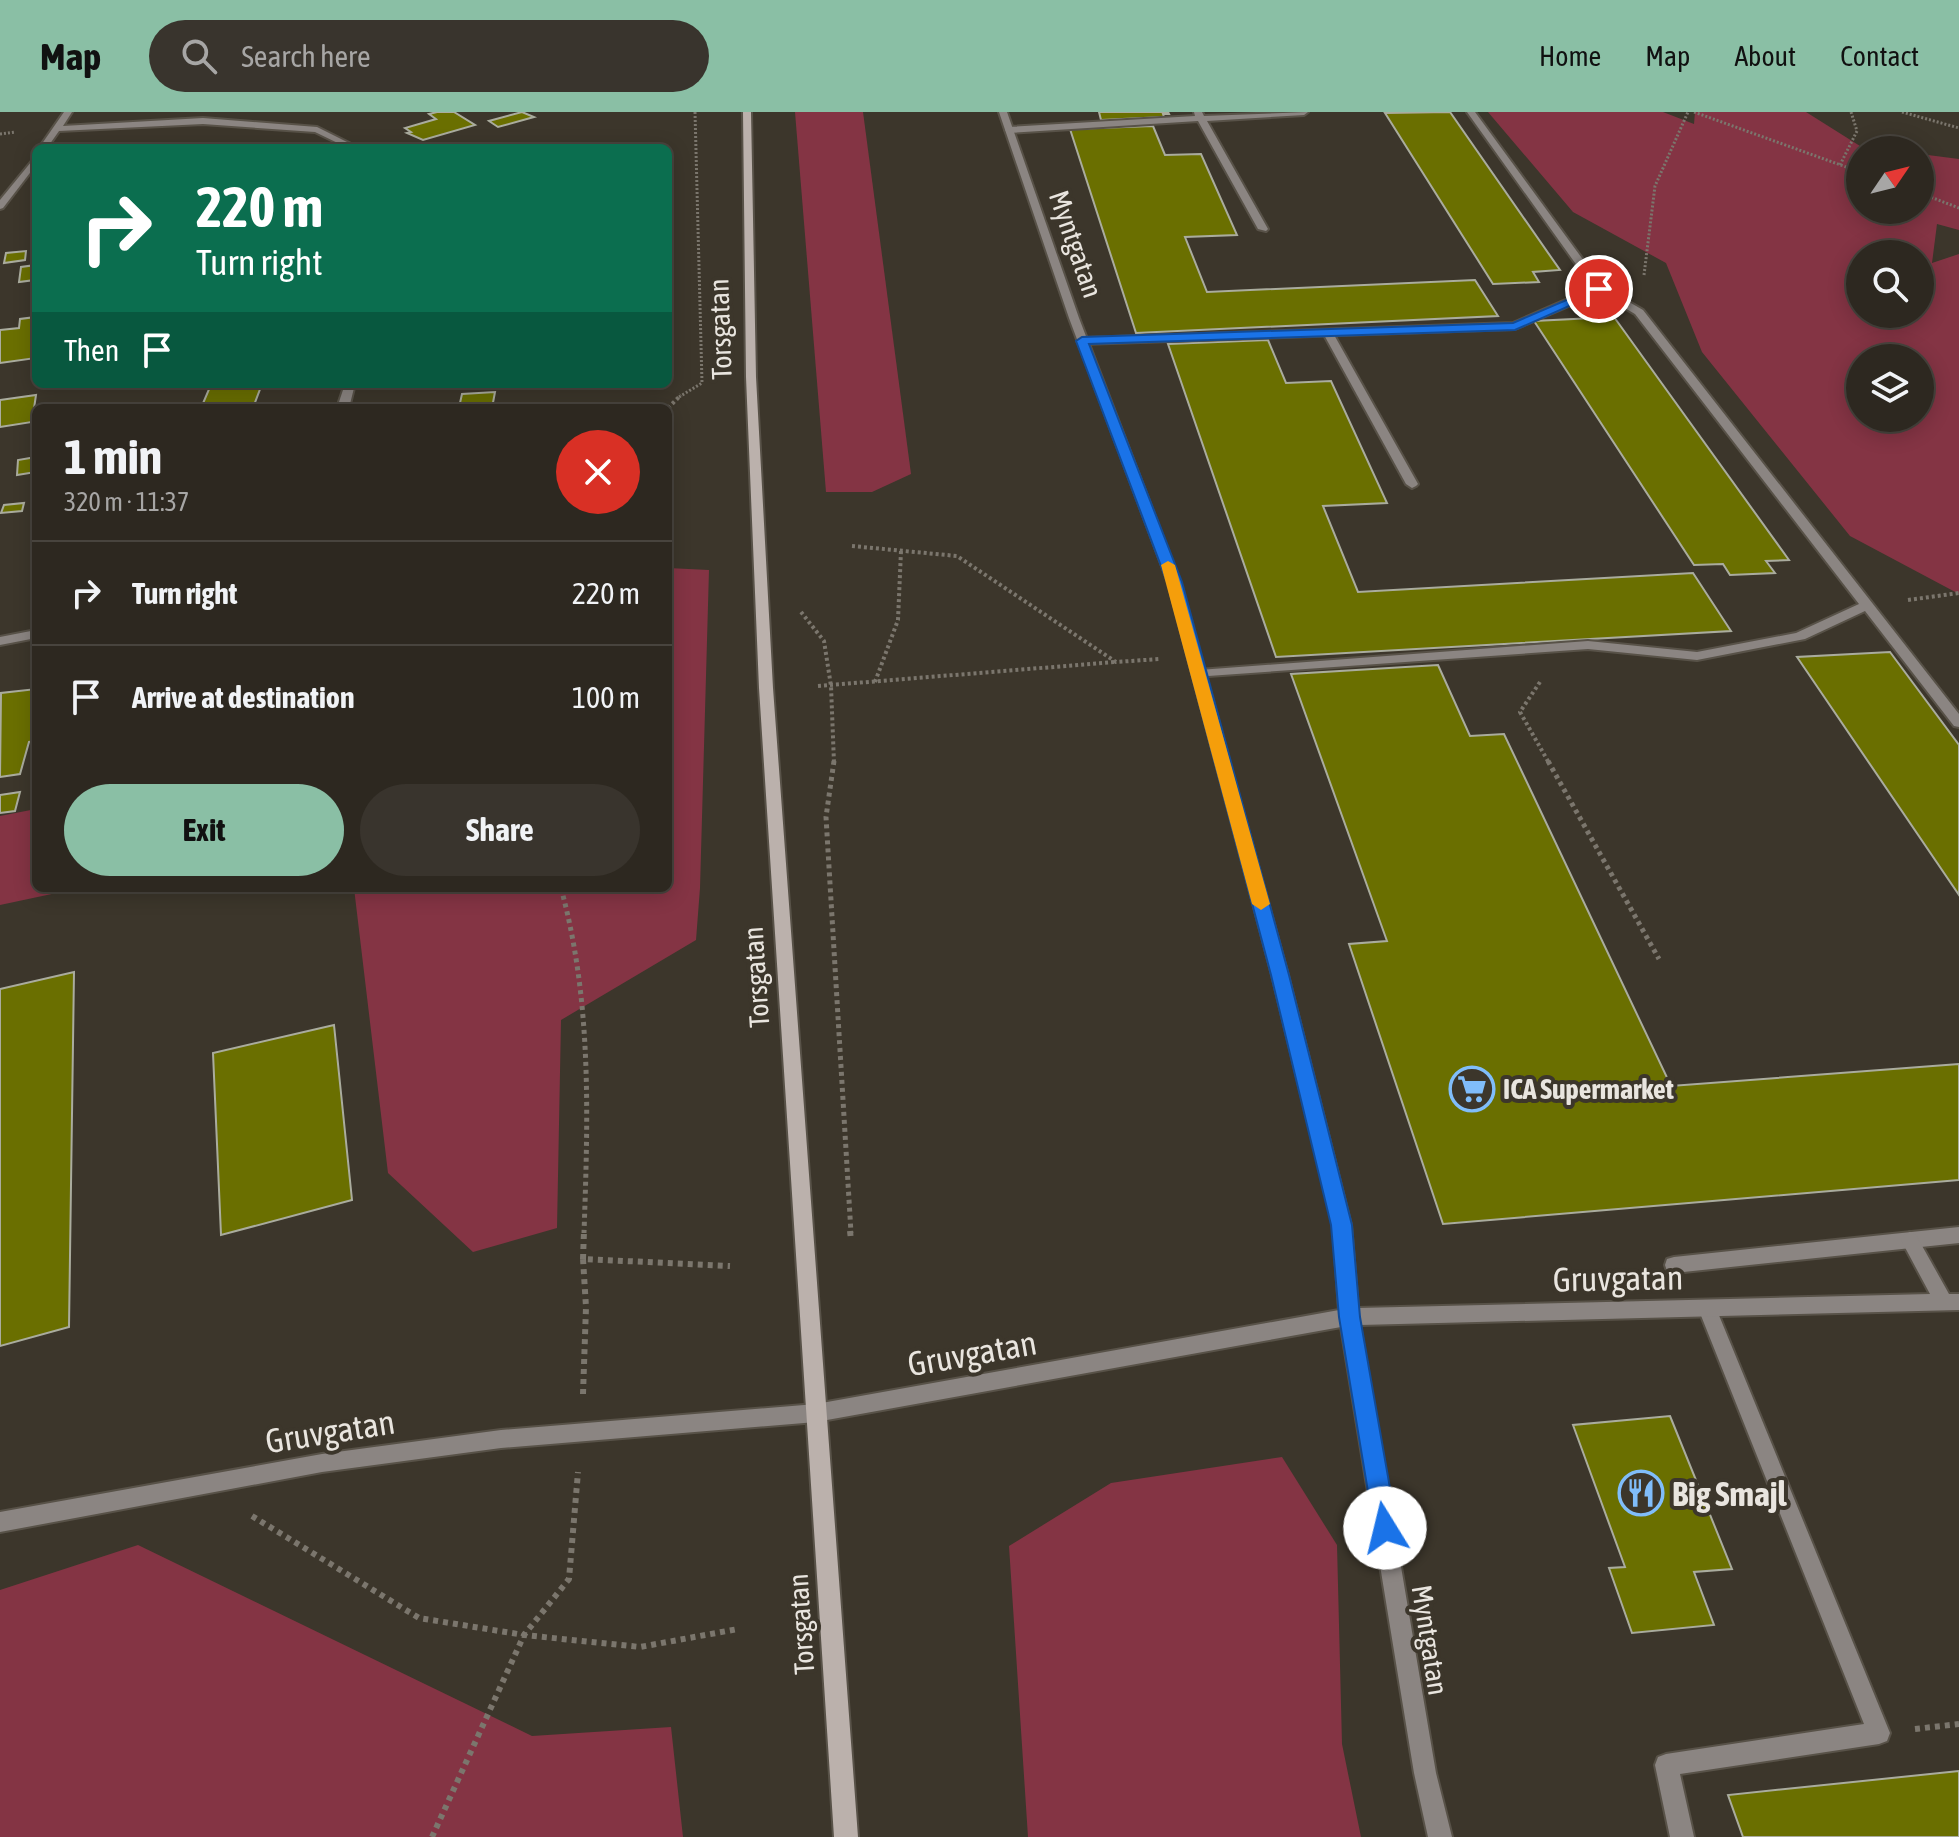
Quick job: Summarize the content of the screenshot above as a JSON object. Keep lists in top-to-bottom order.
{
  "streets": {
    "main road": ["Torsgatan"],
    "street": ["Myntgatan", "Gruvgatan"]
  },
  "crossings": [
    ["Myntgatan", "Gruvgatan"],
    ["Torsgatan", "Gruvgatan"]
  ],
  "places": {
    "supermarket": ["ICA Supermarket"],
    "restaurant": ["Big Smajl"]
  },
  "north": "top right",
  "page": {
    "header": "Map",
    "search": "Search here",
    "nav": [
      "Home",
      "Map",
      "About",
      "Contact"
    ],
    "turn": ["220 m", "Turn right"],
    "then": "Then",
    "heading": ["1 min", "320 m · 11:37"],
    "list": [
      {
        "name": "Turn right",
        "value": "220 m"
      },
      {
        "name": "Arrive at destination",
        "value": "100 m"
      }
    ],
    "buttons": ["Exit", "Share"]
  }
}
